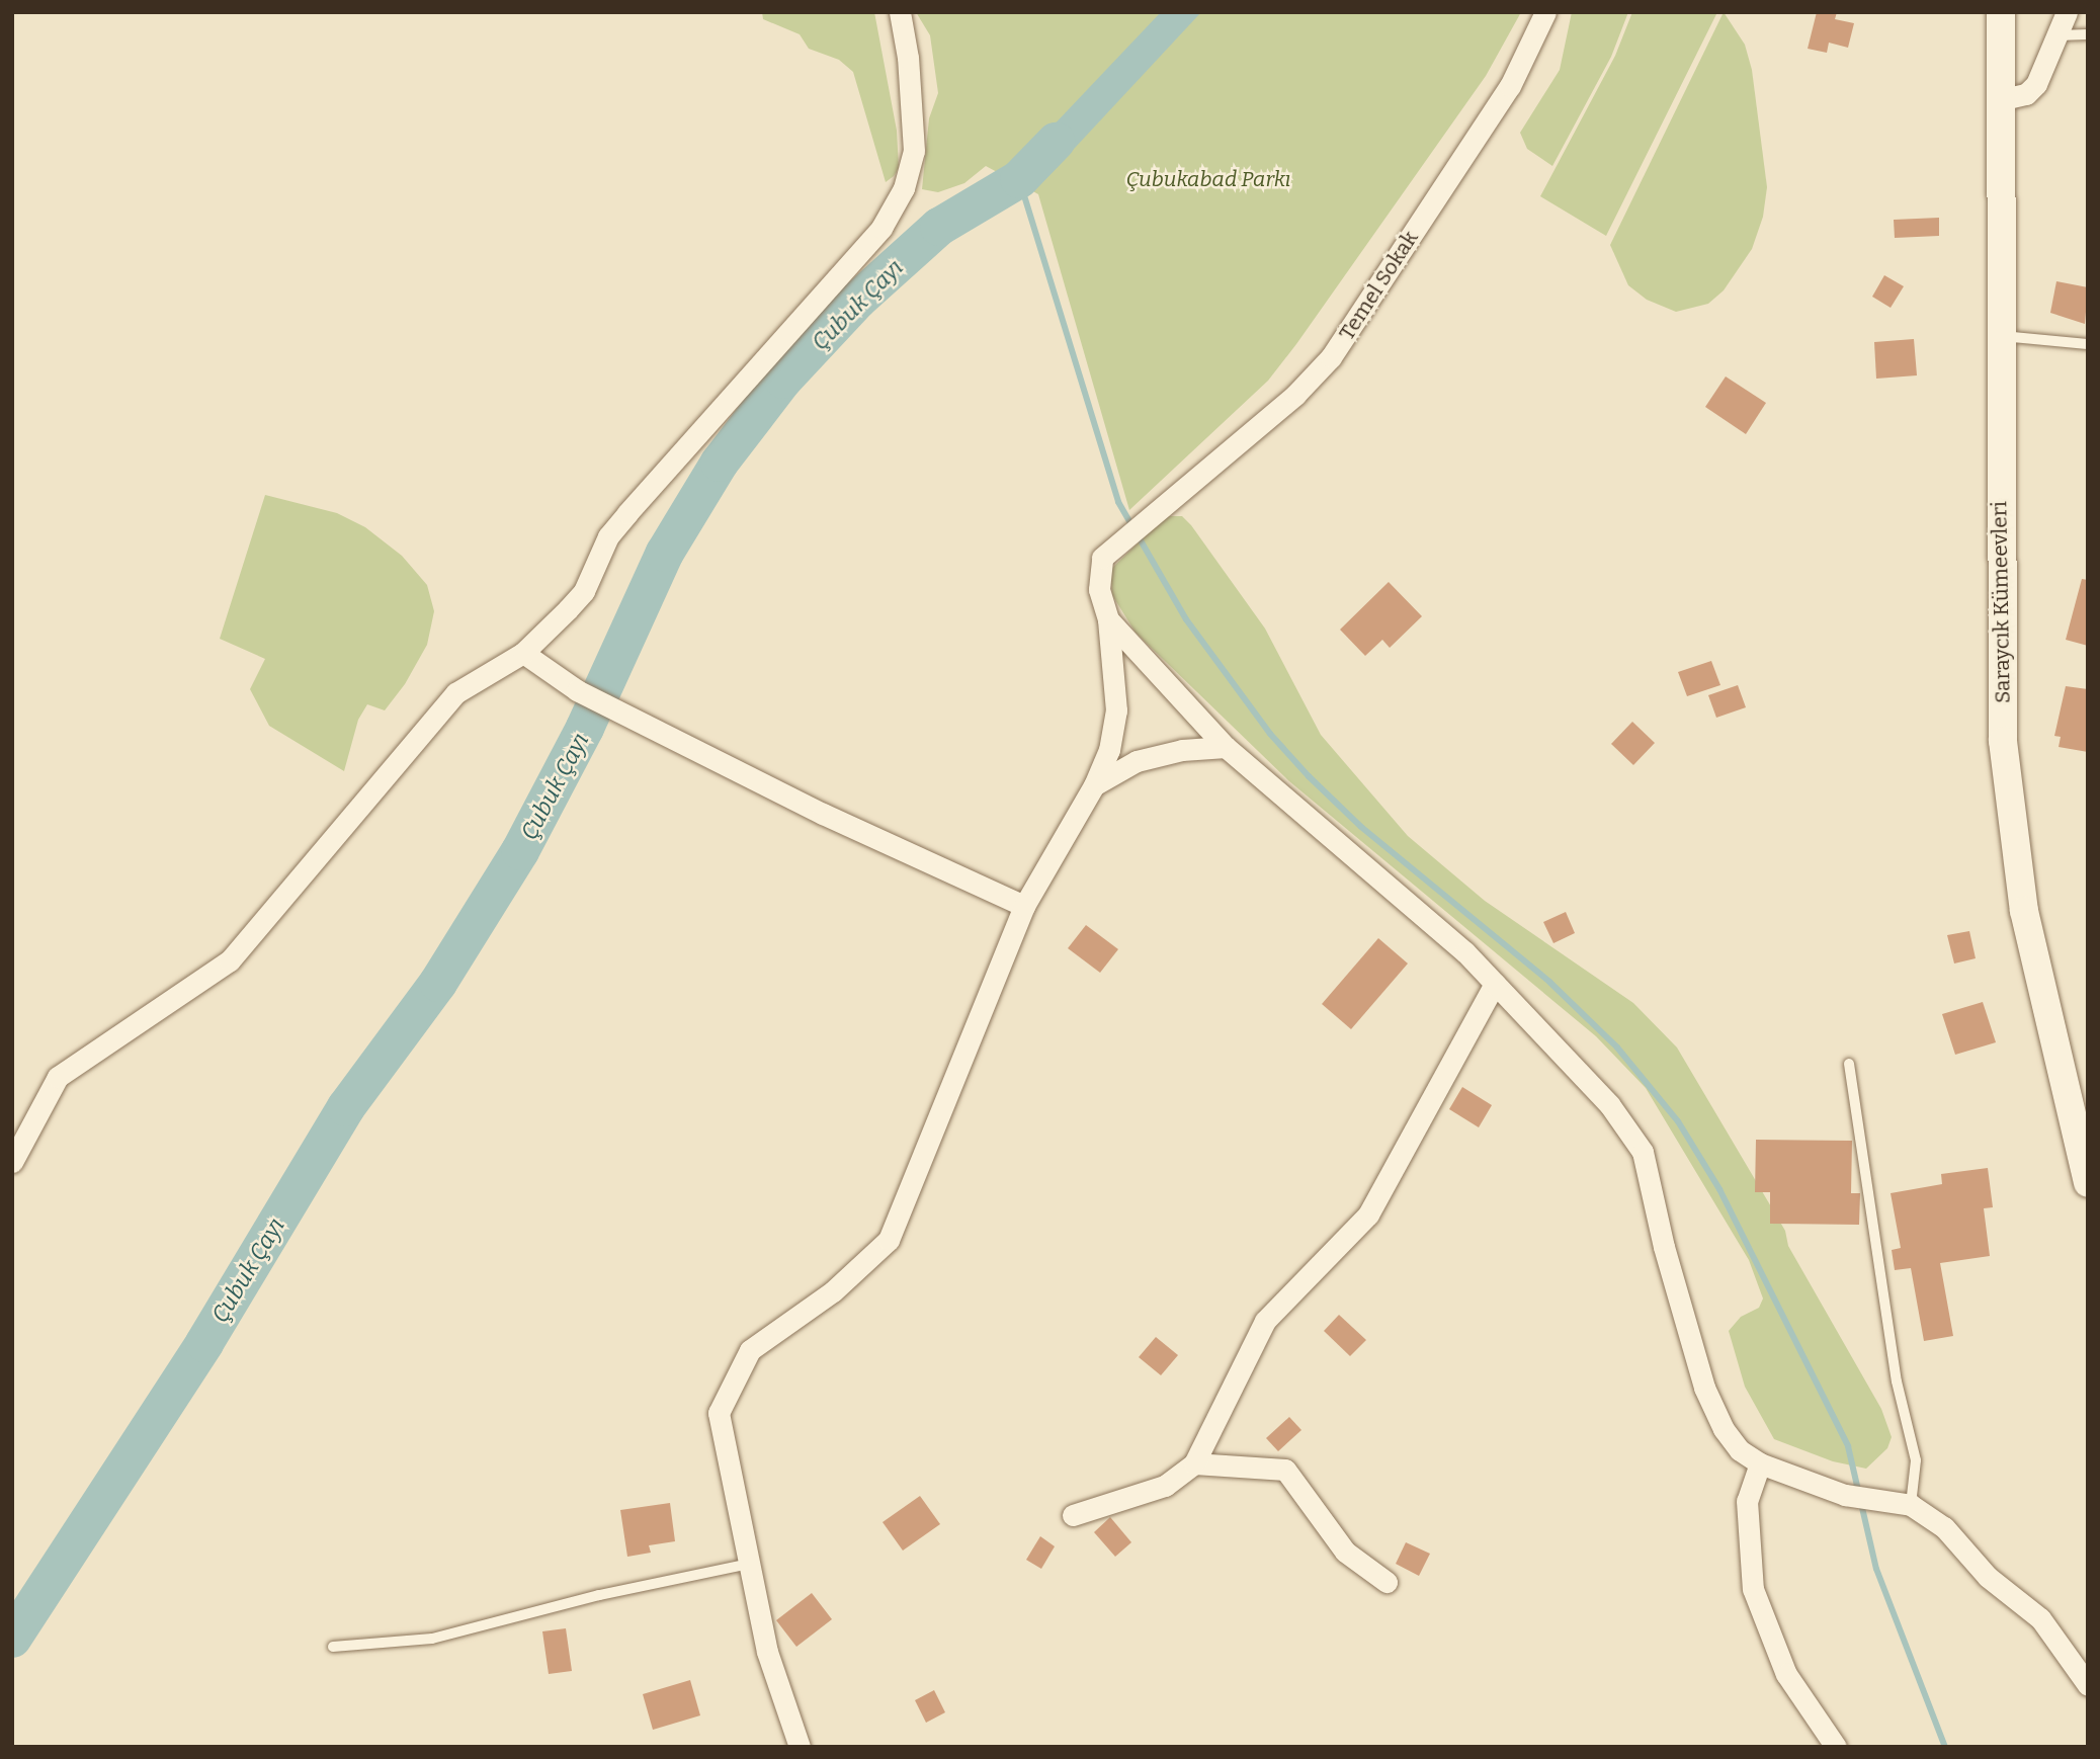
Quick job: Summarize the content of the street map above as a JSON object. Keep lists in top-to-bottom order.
{
  "streets": {
    "main road": ["Saraycık Kümeevleri"],
    "street": ["Temel Sokak"]
  },
  "water": ["Çubuk Çayı"],
  "parks": ["Çubukabad Parkı"]
}
